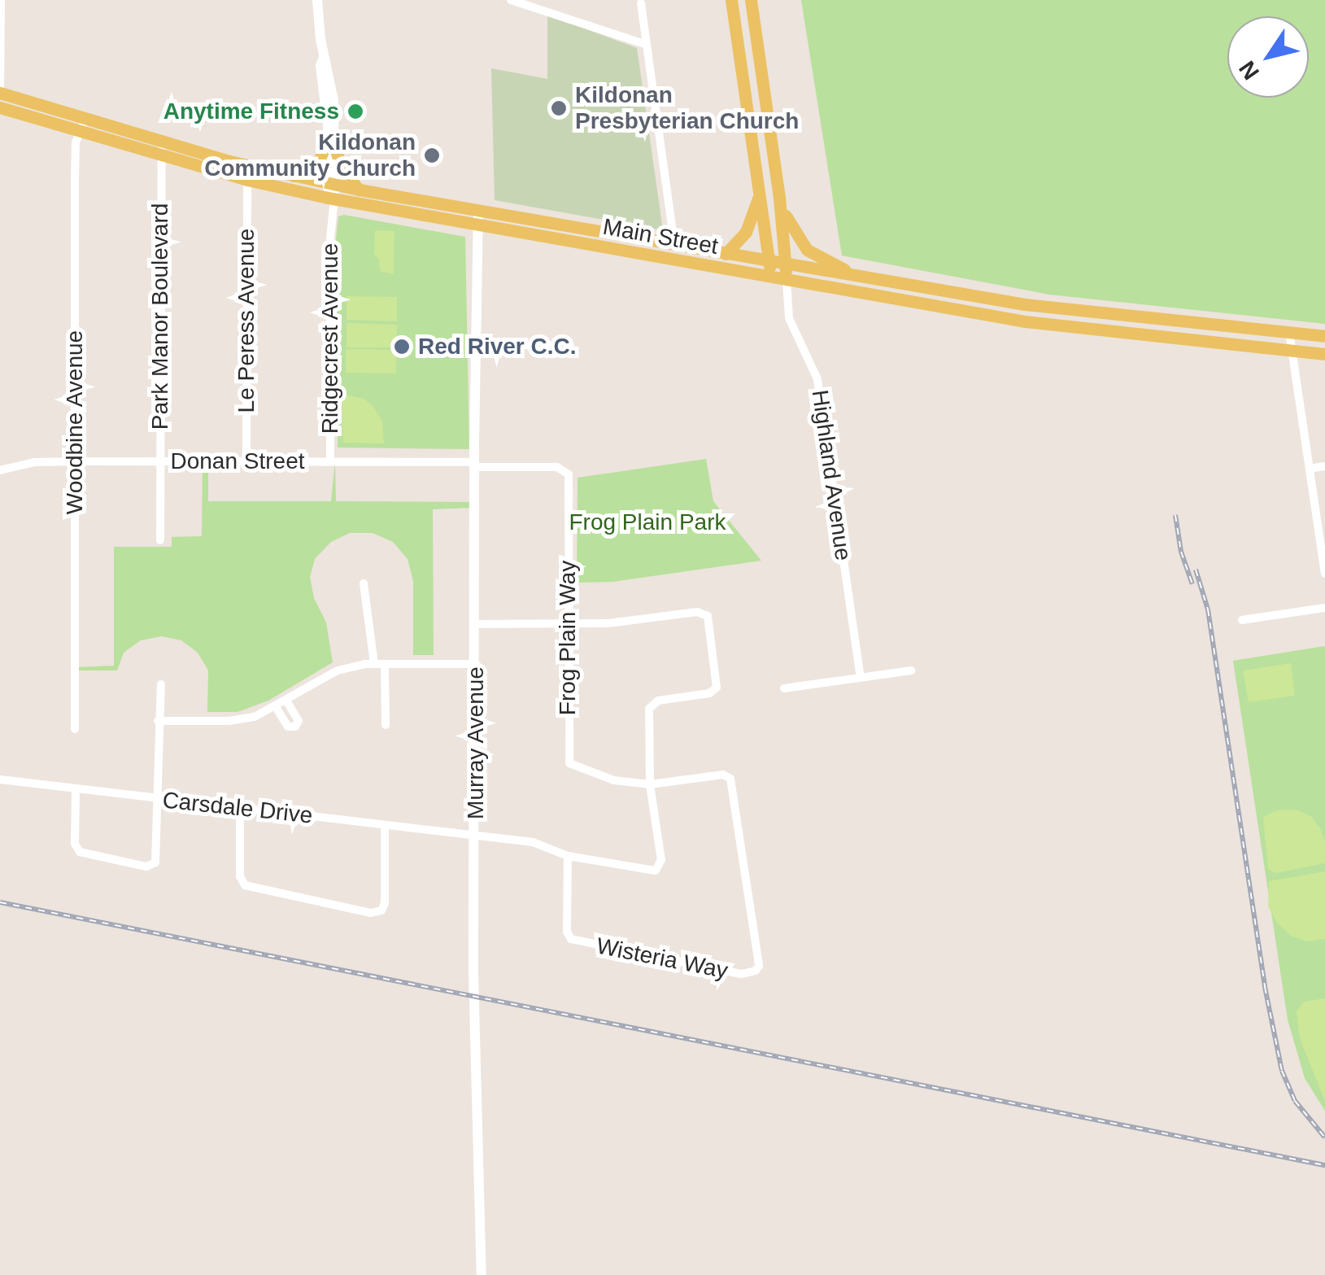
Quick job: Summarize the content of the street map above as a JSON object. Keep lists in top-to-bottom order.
{
  "streets": {
    "main road": ["Main Street"],
    "street": [
      "Park Manor Boulevard",
      "Le Peress Avenue",
      "Ridgecrest Avenue",
      "Woodbine Avenue",
      "Donan Street",
      "Highland Avenue",
      "Frog Plain Way",
      "Murray Avenue",
      "Carsdale Drive",
      "Wisteria Way"
    ]
  },
  "crossings": [
    ["Main Street", "Park Manor Boulevard"],
    ["Main Street", "Le Peress Avenue"],
    ["Main Street", "Ridgecrest Avenue"],
    ["Main Street", "Woodbine Avenue"],
    ["Main Street", "Highland Avenue"],
    ["Main Street", "Murray Avenue"],
    ["Park Manor Boulevard", "Donan Street"],
    ["Le Peress Avenue", "Donan Street"],
    ["Ridgecrest Avenue", "Donan Street"],
    ["Woodbine Avenue", "Donan Street"],
    ["Donan Street", "Frog Plain Way"],
    ["Donan Street", "Murray Avenue"],
    ["Frog Plain Way", "Murray Avenue"],
    ["Frog Plain Way", "Carsdale Drive"],
    ["Frog Plain Way", "Wisteria Way"],
    ["Murray Avenue", "Carsdale Drive"],
    ["Carsdale Drive", "Wisteria Way"]
  ],
  "parks": ["Frog Plain Park"],
  "places": [
    "Kildonan Presbyterian Church",
    "Anytime Fitness",
    "Kildonan Community Church",
    "Red River C.C."
  ],
  "north": "bottom left"
}
